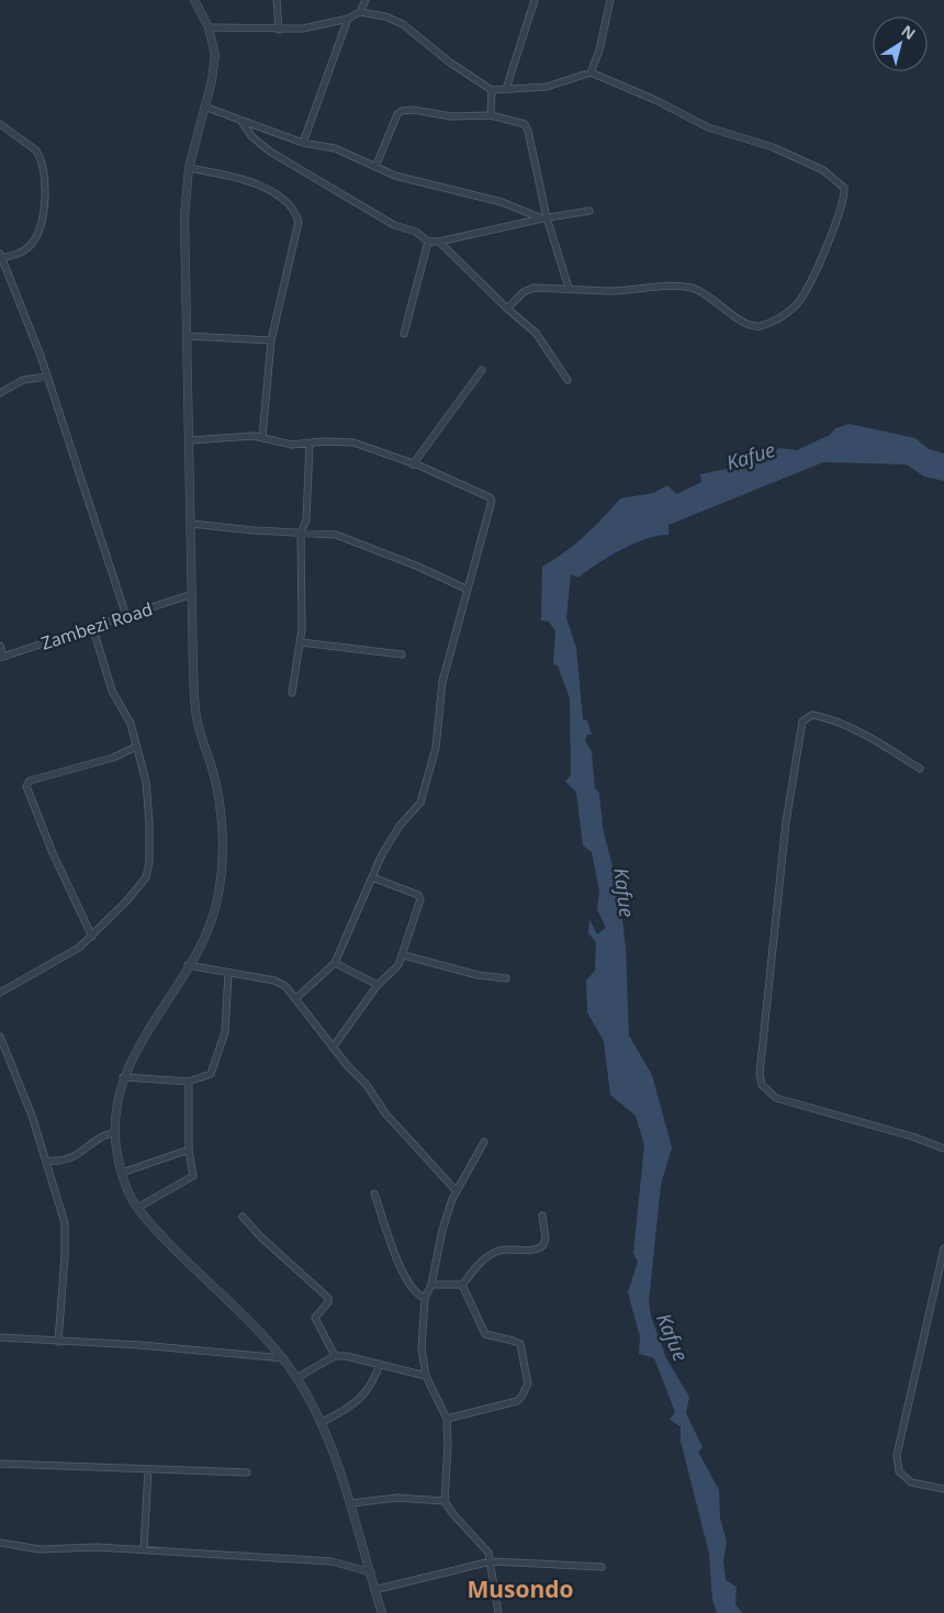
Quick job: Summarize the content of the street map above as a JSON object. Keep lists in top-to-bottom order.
{
  "streets": {
    "street": ["Zambezi Road"]
  },
  "districts": ["Musondo"],
  "water": ["Kafue"],
  "north": "top right"
}
